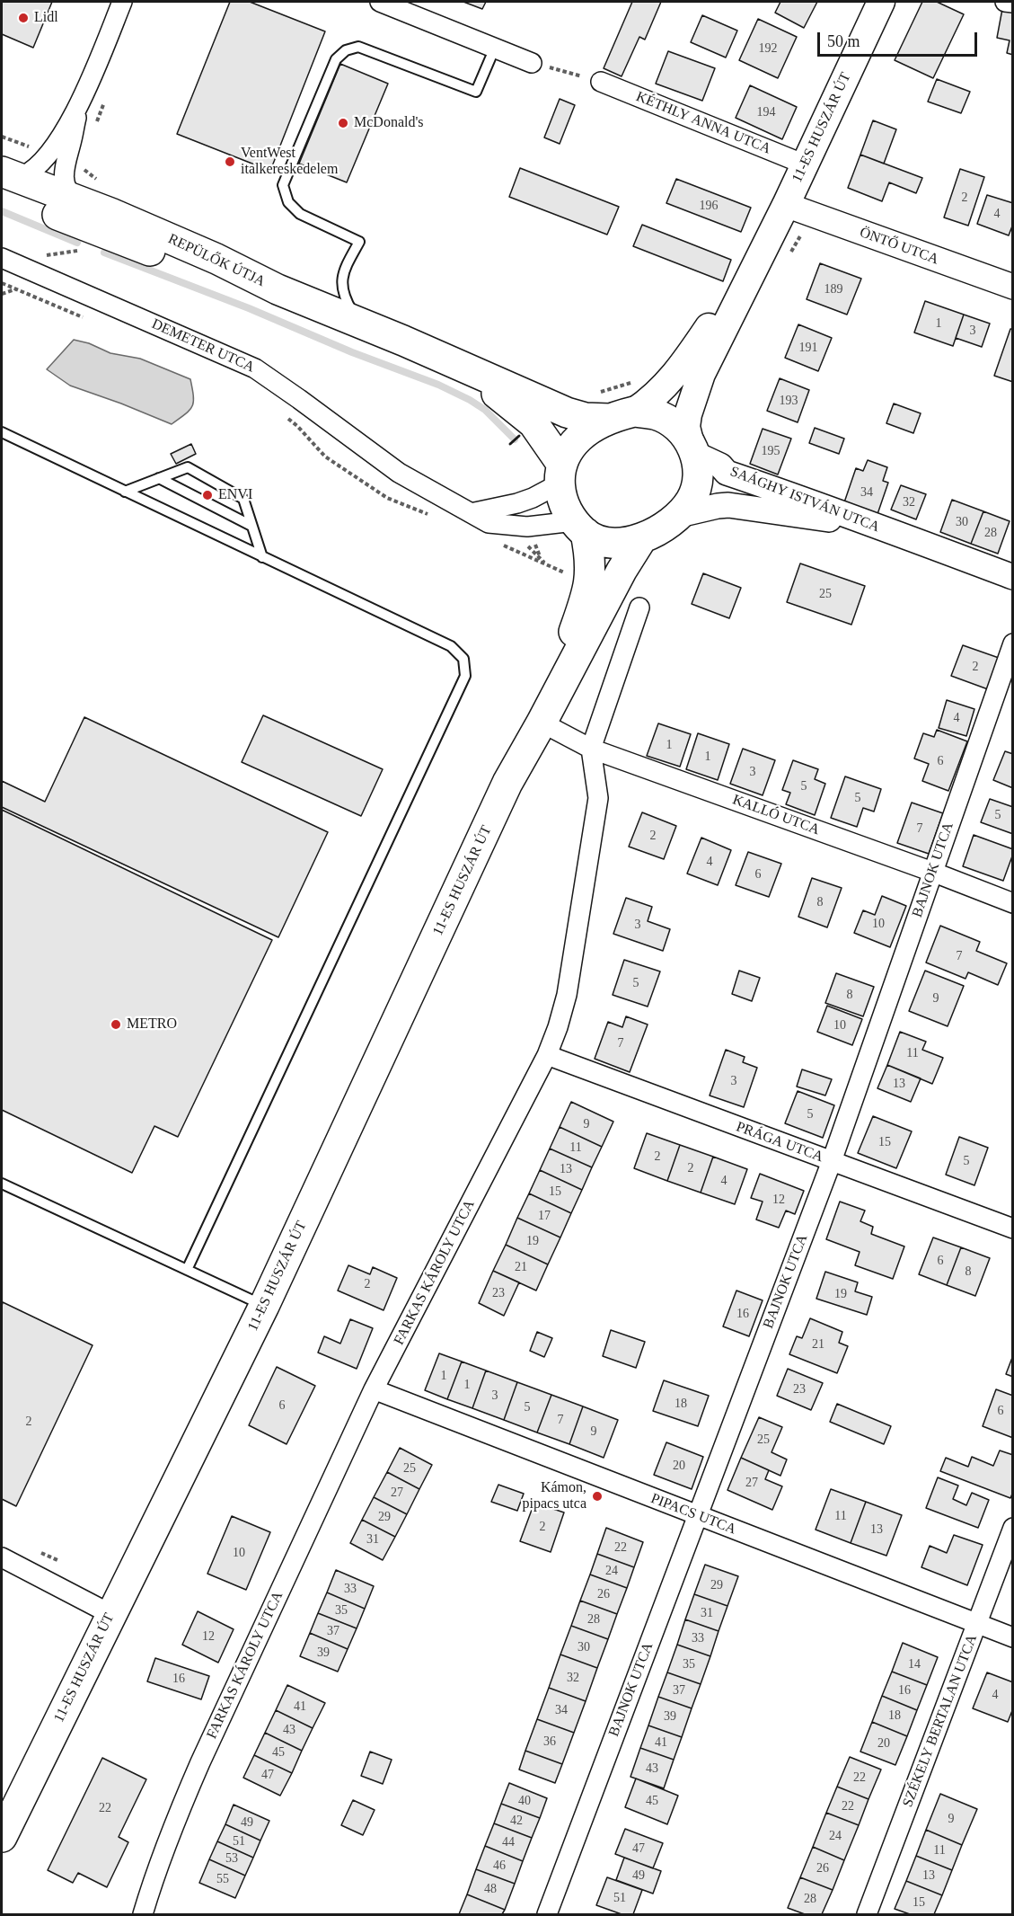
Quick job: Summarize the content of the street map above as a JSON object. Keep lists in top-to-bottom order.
{
  "streets": {
    "main road": ["11-ES HUSZÁR ÚT", "REPÜLŐK ÚTJA"],
    "street": [
      "KÉTHLY ANNA UTCA",
      "ÖNTŐ UTCA",
      "DEMETER UTCA",
      "SAÁGHY ISTVÁN UTCA",
      "KALLÓ UTCA",
      "BAJNOK UTCA",
      "PRÁGA UTCA",
      "FARKAS KÁROLY UTCA",
      "PIPACS UTCA",
      "SZÉKELY BERTALAN UTCA"
    ]
  },
  "crossings": [
    ["KÉTHLY ANNA UTCA", "11-ES HUSZÁR ÚT"],
    ["11-ES HUSZÁR ÚT", "ÖNTŐ UTCA"],
    ["11-ES HUSZÁR ÚT", "DEMETER UTCA"],
    ["11-ES HUSZÁR ÚT", "SAÁGHY ISTVÁN UTCA"],
    ["11-ES HUSZÁR ÚT", "KALLÓ UTCA"],
    ["DEMETER UTCA", "SAÁGHY ISTVÁN UTCA"],
    ["KALLÓ UTCA", "BAJNOK UTCA"],
    ["KALLÓ UTCA", "FARKAS KÁROLY UTCA"],
    ["BAJNOK UTCA", "PRÁGA UTCA"],
    ["BAJNOK UTCA", "PIPACS UTCA"],
    ["PRÁGA UTCA", "FARKAS KÁROLY UTCA"],
    ["FARKAS KÁROLY UTCA", "PIPACS UTCA"],
    ["PIPACS UTCA", "SZÉKELY BERTALAN UTCA"]
  ],
  "places": [
    "Lidl",
    "McDonald's",
    "VentWest italkereskedelem",
    "ENVI",
    "METRO",
    "Kámon, pipacs utca"
  ],
  "house_numbers": [
    "192",
    "194",
    "2",
    "196",
    "4",
    "189",
    "1",
    "3",
    "191",
    "193",
    "195",
    "34",
    "32",
    "30",
    "28",
    "25",
    "2",
    "4",
    "1",
    "1",
    "6",
    "3",
    "5",
    "5",
    "5",
    "7",
    "2",
    "4",
    "6",
    "8",
    "10",
    "3",
    "7",
    "5",
    "8",
    "9",
    "10",
    "7",
    "11",
    "3",
    "13",
    "5",
    "9",
    "15",
    "11",
    "2",
    "5",
    "2",
    "13",
    "4",
    "15",
    "12",
    "17",
    "19",
    "6",
    "21",
    "8",
    "2",
    "23",
    "19",
    "16",
    "21",
    "1",
    "1",
    "23",
    "3",
    "18",
    "6",
    "5",
    "6",
    "7",
    "2",
    "9",
    "25",
    "20",
    "25",
    "27",
    "27",
    "11",
    "29",
    "2",
    "13",
    "31",
    "22",
    "10",
    "24",
    "29",
    "33",
    "26",
    "35",
    "31",
    "28",
    "37",
    "12",
    "33",
    "30",
    "39",
    "35",
    "14",
    "32",
    "16",
    "37",
    "16",
    "4",
    "41",
    "34",
    "18",
    "39",
    "43",
    "36",
    "41",
    "20",
    "45",
    "43",
    "47",
    "22",
    "40",
    "45",
    "22",
    "22",
    "9",
    "42",
    "49",
    "24",
    "51",
    "44",
    "47",
    "11",
    "53",
    "46",
    "26",
    "49",
    "13",
    "55",
    "48",
    "51",
    "28",
    "15"
  ],
  "scale_bar": "50 m"
}
